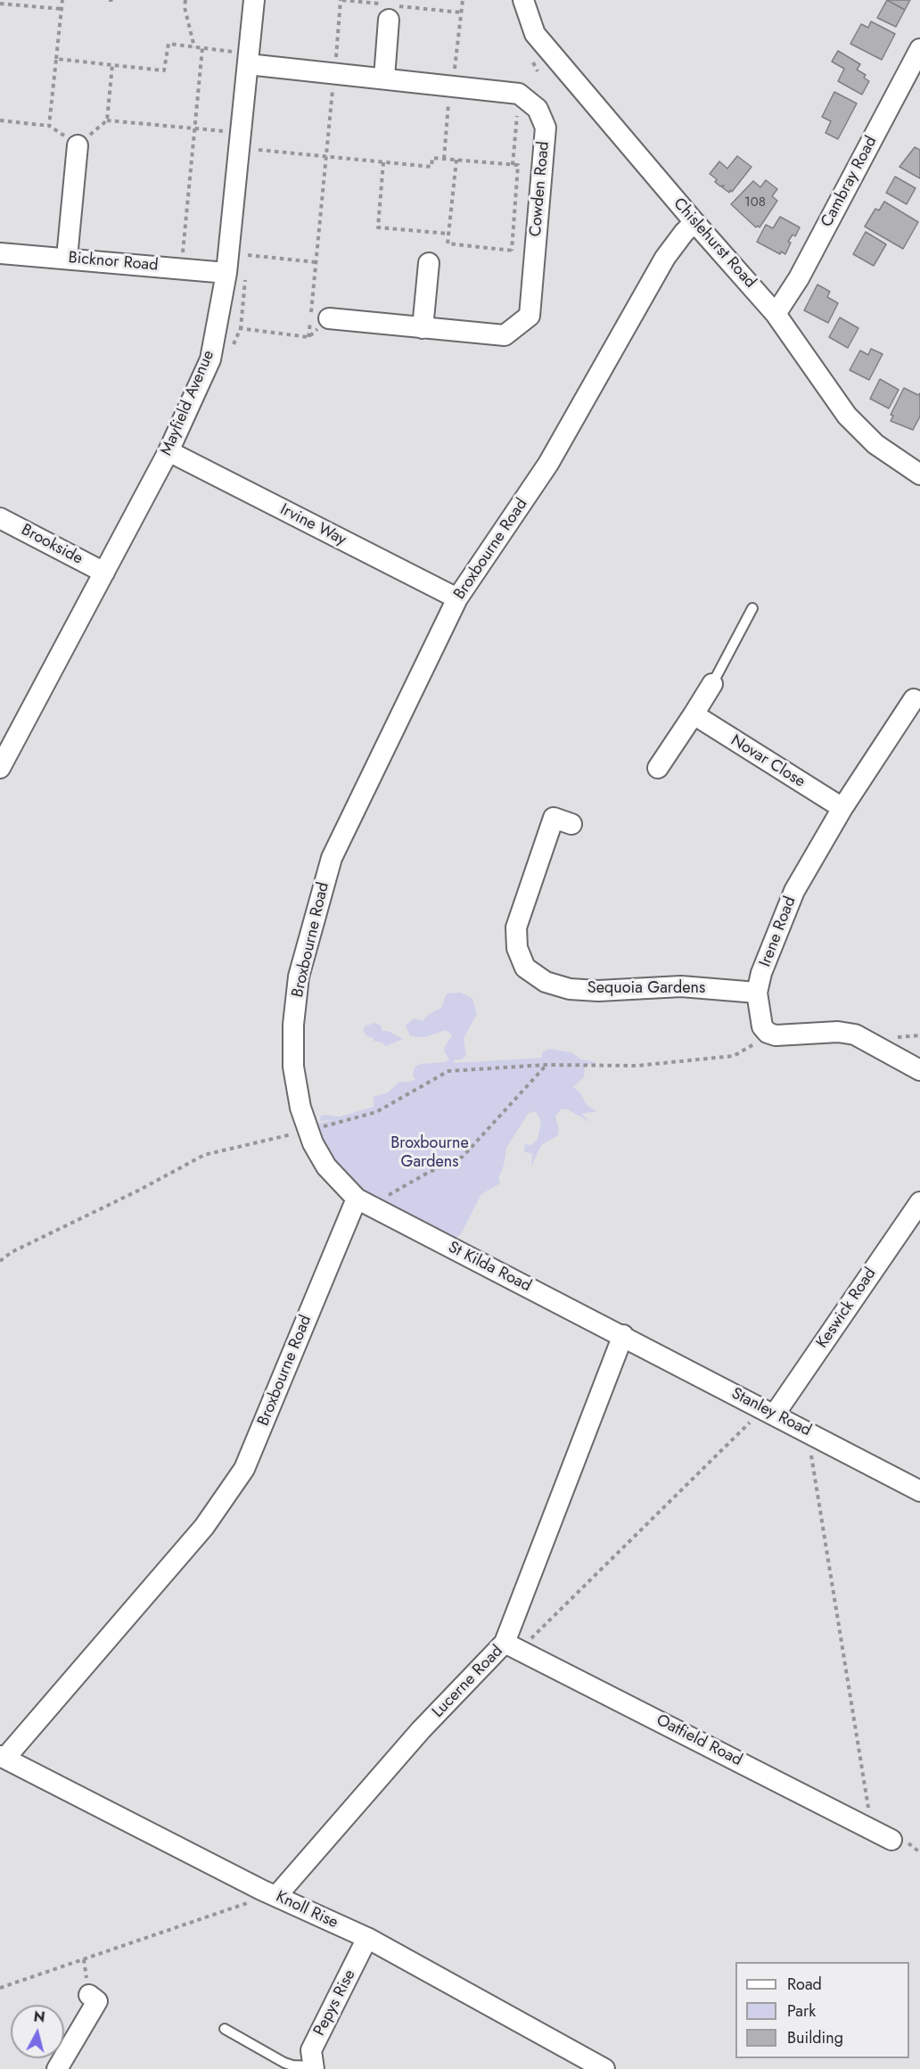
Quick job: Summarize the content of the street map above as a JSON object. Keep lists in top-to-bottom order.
{
  "streets": {
    "street": [
      "Cambray Road",
      "Cowden Road",
      "Chislehurst Road",
      "Bicknor Road",
      "Mayfield Avenue",
      "Irvine Way",
      "Brookside",
      "Broxbourne Road",
      "Novar Close",
      "Irene Road",
      "Sequoia Gardens",
      "St Kilda Road",
      "Keswick Road",
      "Stanley Road",
      "Lucerne Road",
      "Oatfield Road",
      "Knoll Rise",
      "Pepys Rise"
    ]
  },
  "crossings": [
    ["Cambray Road", "Chislehurst Road"],
    ["Chislehurst Road", "Broxbourne Road"],
    ["Bicknor Road", "Mayfield Avenue"],
    ["Mayfield Avenue", "Irvine Way"],
    ["Mayfield Avenue", "Brookside"],
    ["Irvine Way", "Broxbourne Road"],
    ["Broxbourne Road", "St Kilda Road"],
    ["Broxbourne Road", "Knoll Rise"],
    ["Novar Close", "Irene Road"],
    ["Irene Road", "Sequoia Gardens"],
    ["St Kilda Road", "Stanley Road"],
    ["St Kilda Road", "Lucerne Road"],
    ["Keswick Road", "Stanley Road"],
    ["Stanley Road", "Lucerne Road"],
    ["Lucerne Road", "Oatfield Road"],
    ["Lucerne Road", "Knoll Rise"],
    ["Knoll Rise", "Pepys Rise"]
  ],
  "parks": ["Broxbourne Gardens"],
  "house_numbers": ["108"],
  "legend": ["Road", "Park", "Building"],
  "north": "top"
}
